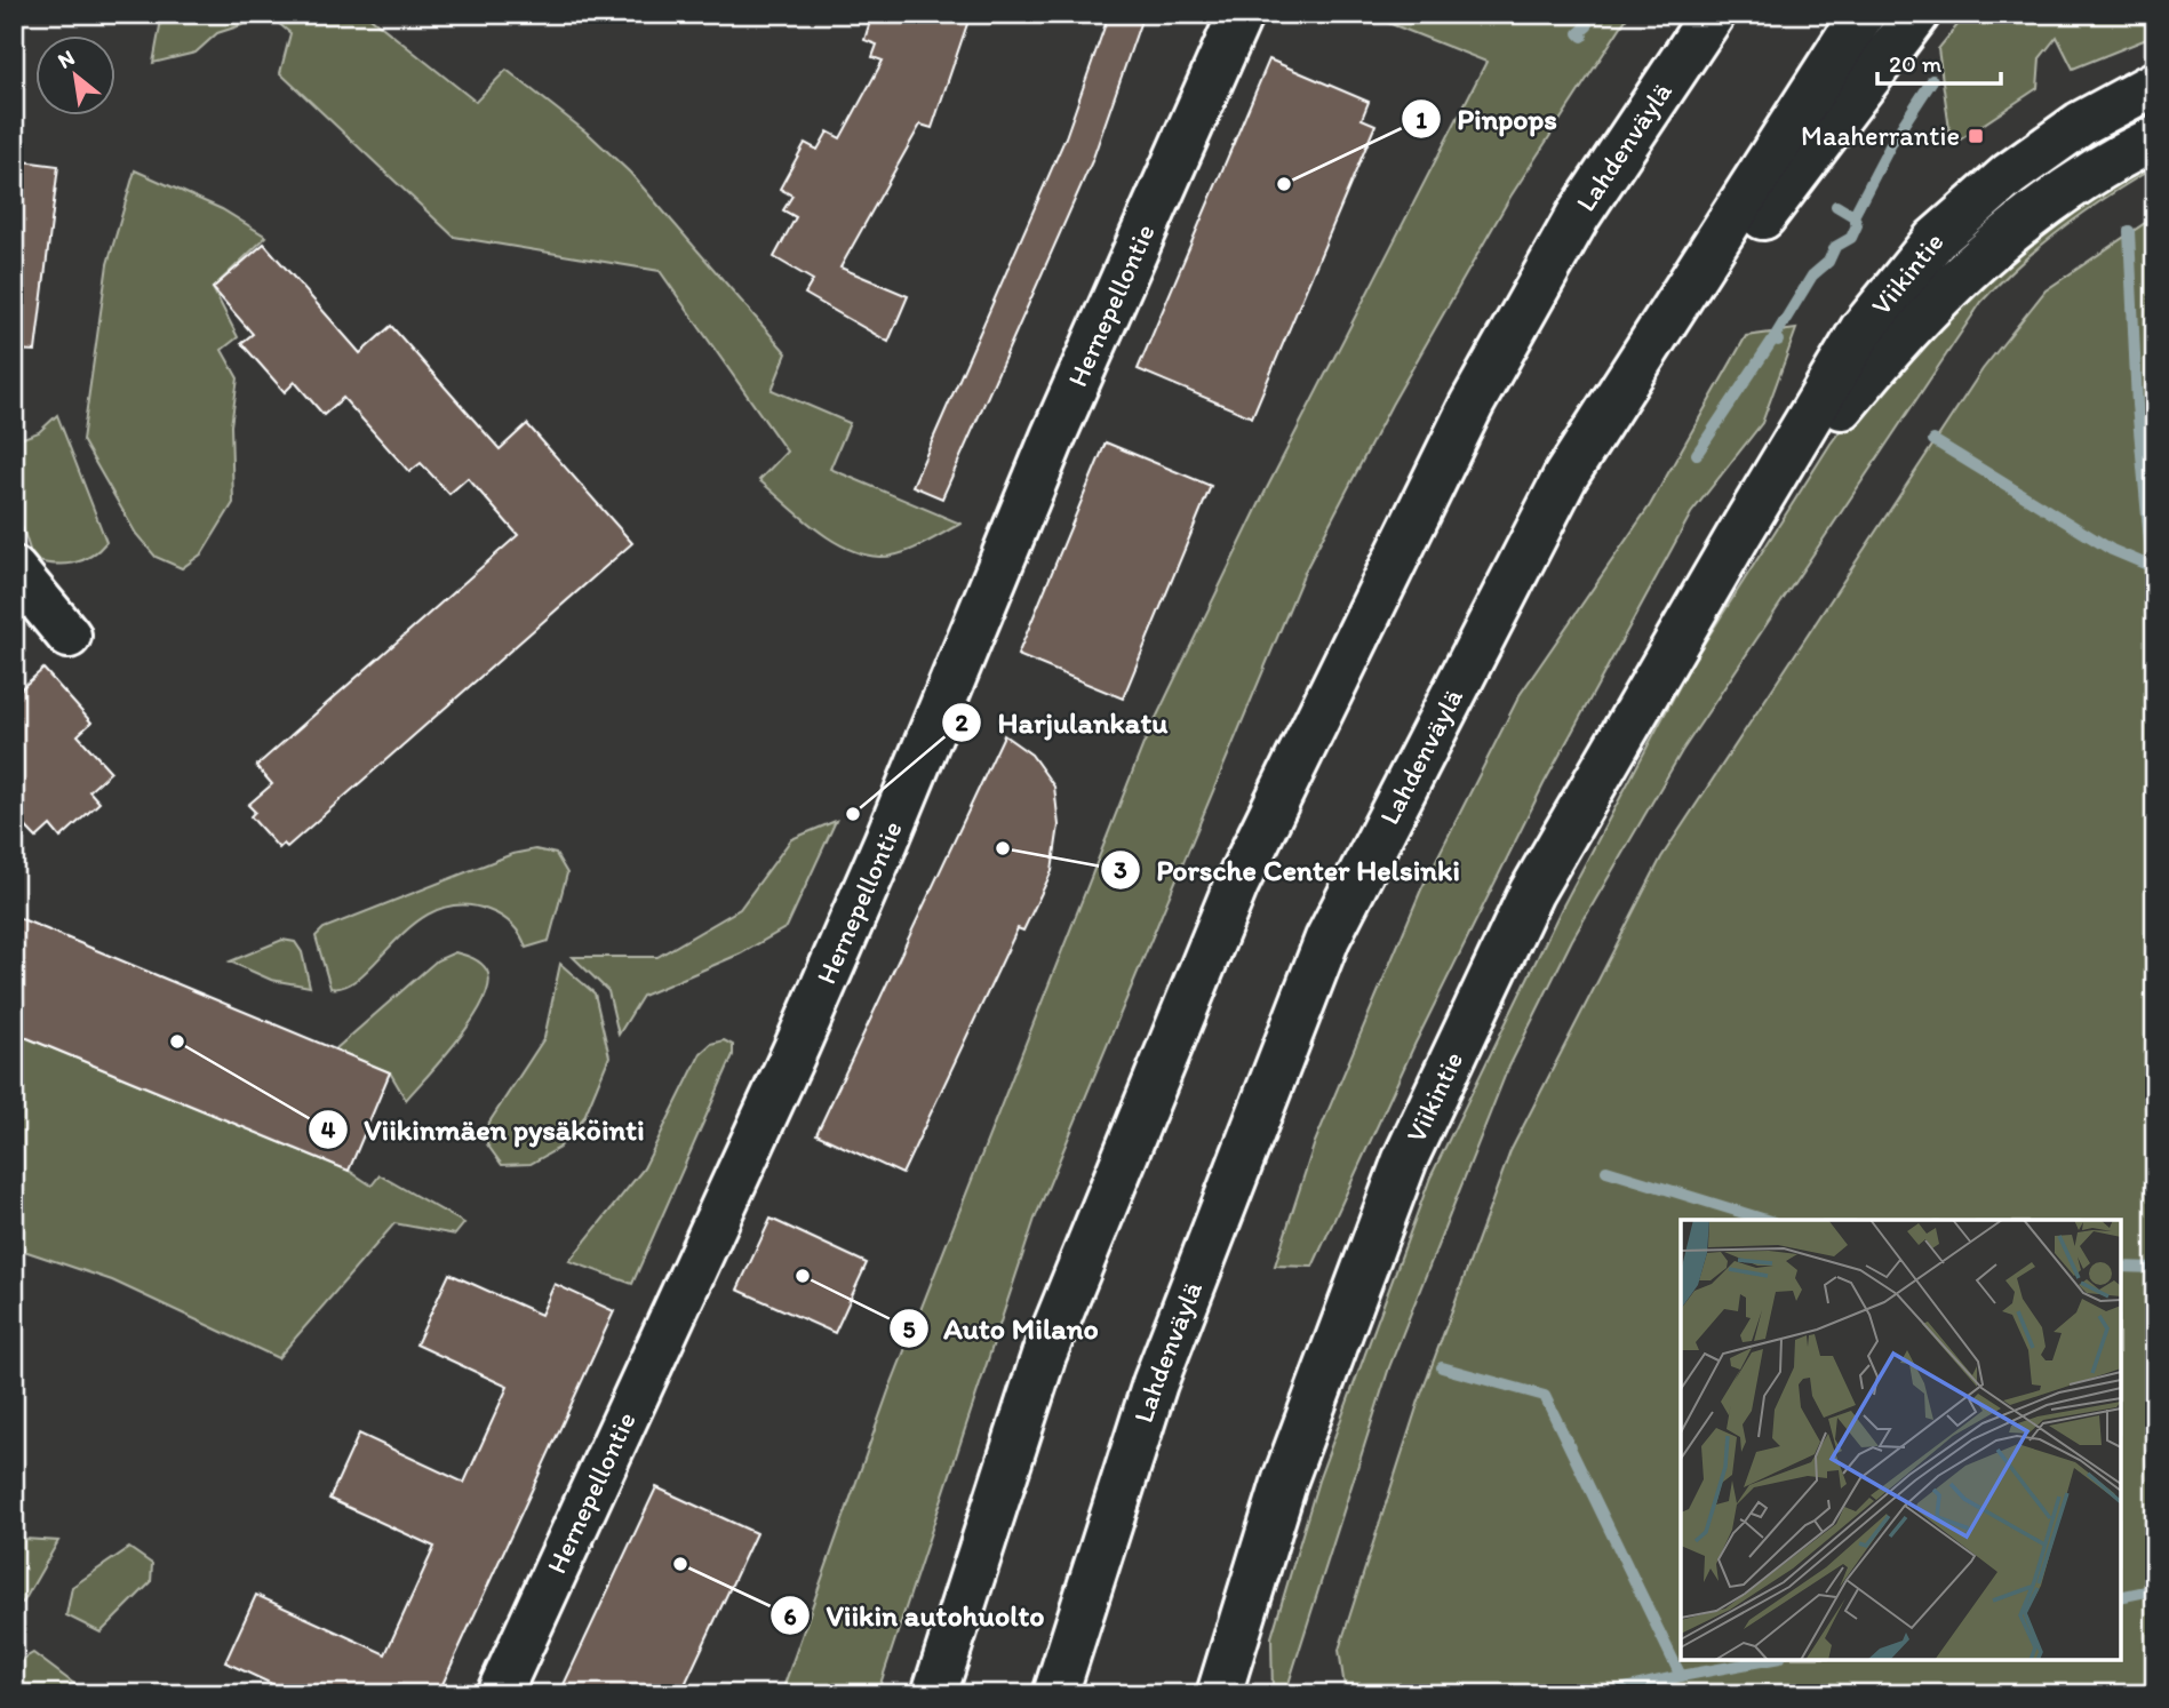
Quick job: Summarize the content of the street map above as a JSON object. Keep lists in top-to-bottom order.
{
  "streets": {
    "main road": ["Lahdenväylä", "Viikintie", "Hernepellontie"]
  },
  "places": {
    "transit": ["Maaherrantie"],
    "other": [
      "Pinpops",
      "Harjulankatu",
      "Porsche Center Helsinki",
      "Viikinmäen pysäköinti",
      "Auto Milano",
      "Viikin autohuolto"
    ]
  },
  "scale_bar": "20 m",
  "north": "top left"
}
